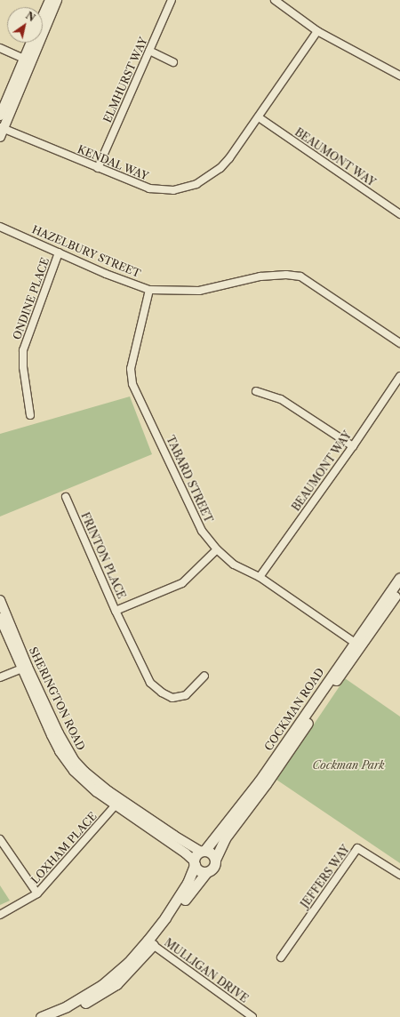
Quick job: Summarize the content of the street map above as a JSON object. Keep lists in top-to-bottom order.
{
  "streets": {
    "main road": ["COCKMAN ROAD"],
    "street": [
      "ELMHURST WAY",
      "BEAUMONT WAY",
      "KENDAL WAY",
      "HAZELBURY STREET",
      "ONDINE PLACE",
      "TABARD STREET",
      "FRINTON PLACE",
      "SHERINGTON ROAD",
      "LOXHAM PLACE",
      "JEFFERS WAY",
      "MULLIGAN DRIVE"
    ]
  },
  "crossings": [
    ["ELMHURST WAY", "KENDAL WAY"],
    ["BEAUMONT WAY", "KENDAL WAY"],
    ["BEAUMONT WAY", "TABARD STREET"],
    ["HAZELBURY STREET", "ONDINE PLACE"],
    ["HAZELBURY STREET", "TABARD STREET"],
    ["TABARD STREET", "FRINTON PLACE"],
    ["TABARD STREET", "COCKMAN ROAD"],
    ["SHERINGTON ROAD", "COCKMAN ROAD"],
    ["SHERINGTON ROAD", "LOXHAM PLACE"]
  ],
  "parks": ["Cockman Park"],
  "north": "top right"
}
